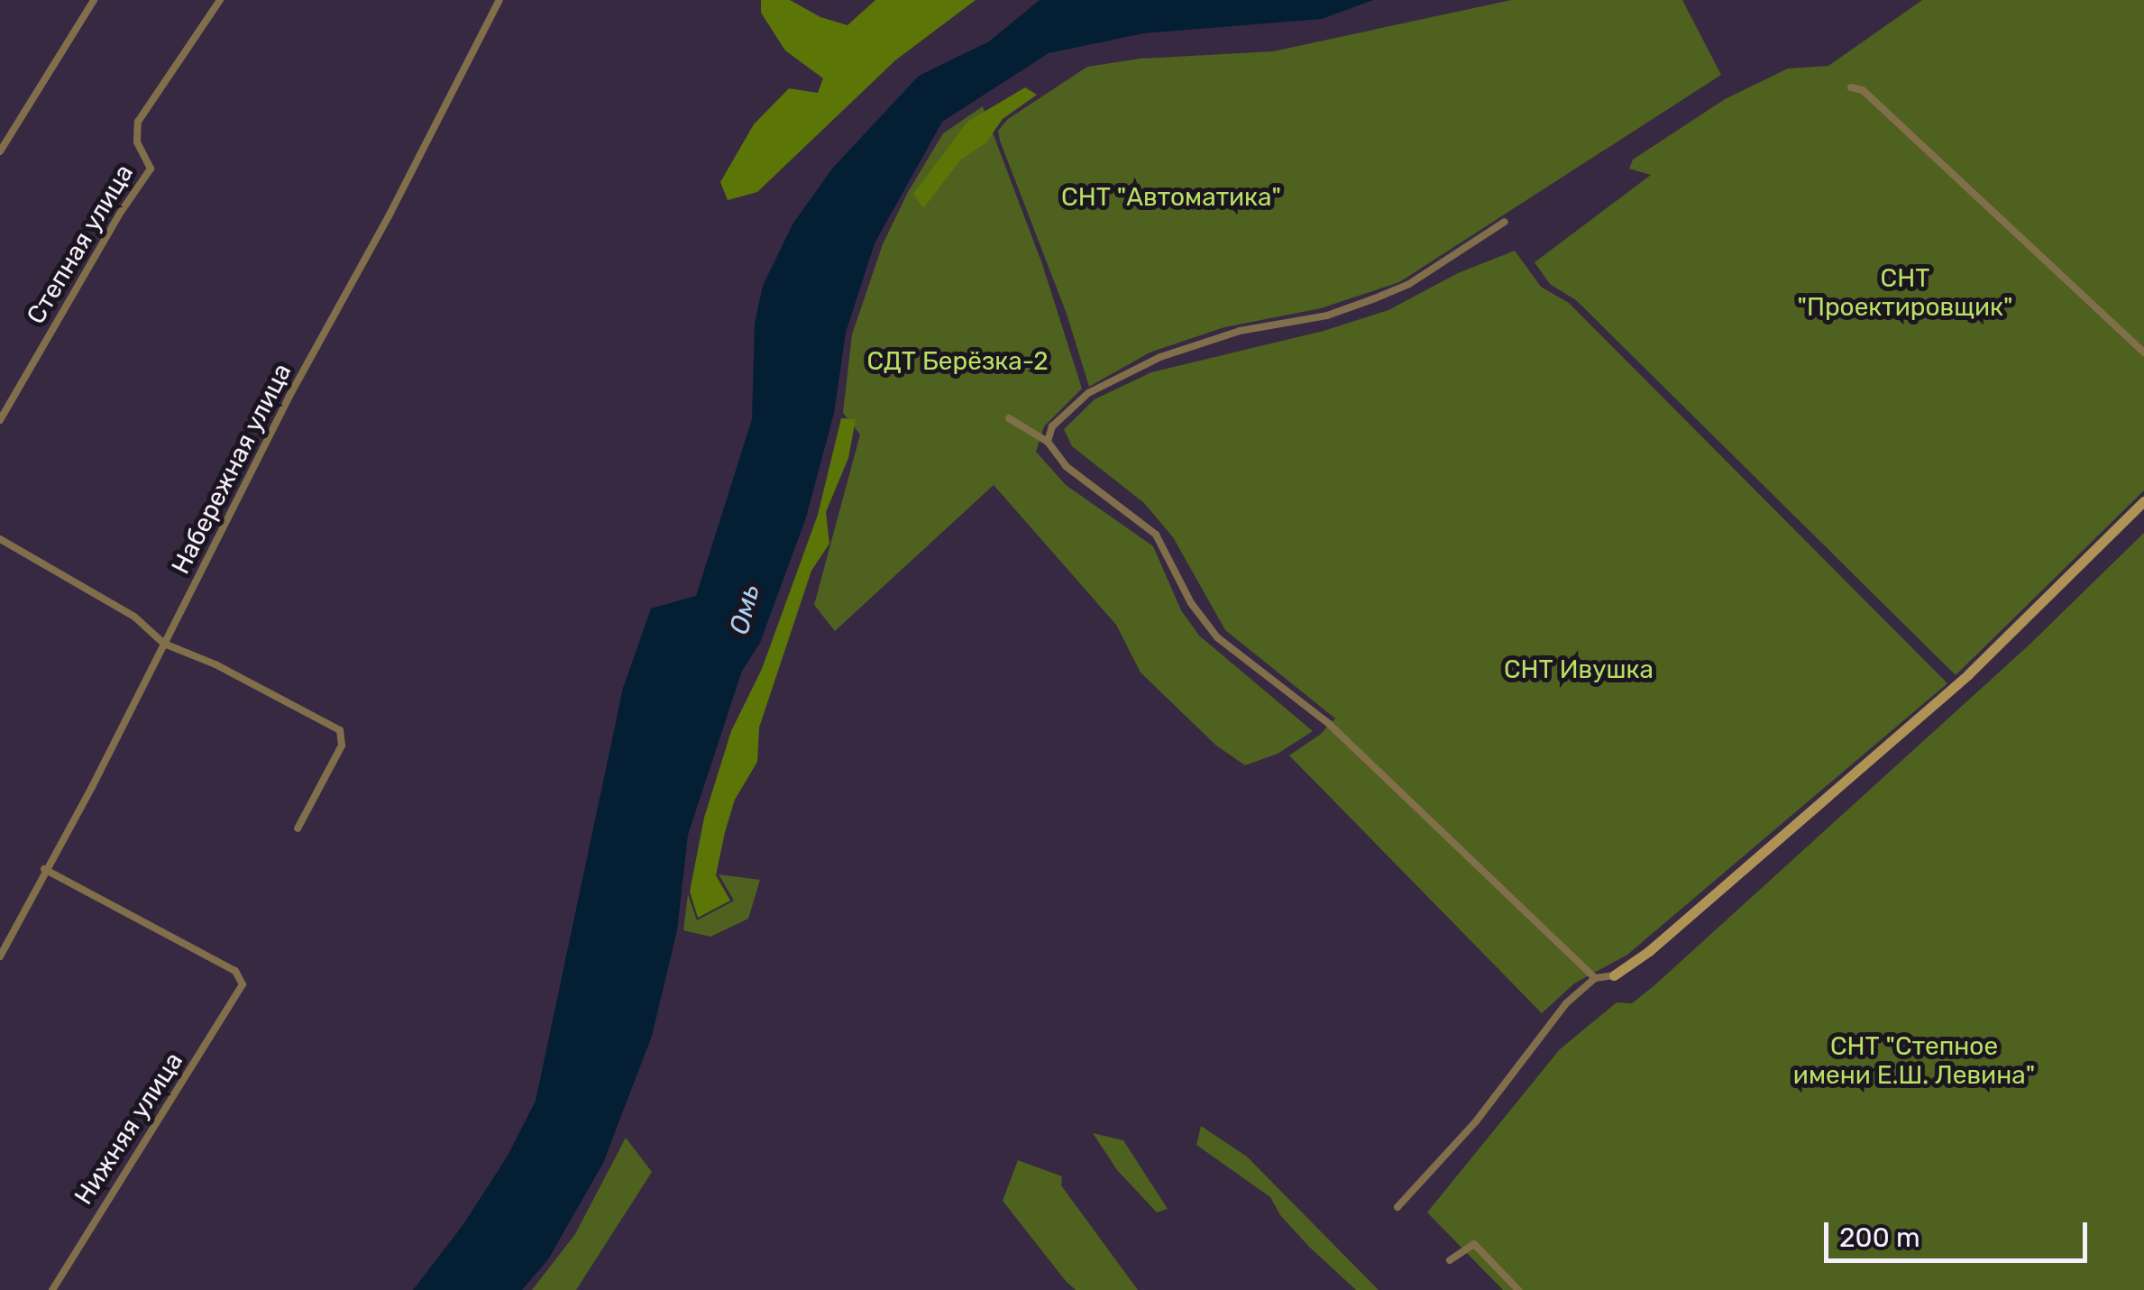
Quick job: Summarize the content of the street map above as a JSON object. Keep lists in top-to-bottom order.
{
  "streets": {
    "street": ["Степная улица", "Набережная улица", "Нижняя улица"]
  },
  "crossings": [
    ["Набережная улица", "Нижняя улица"]
  ],
  "water": ["Омь"],
  "parks": [
    "СНТ \"Автоматика\"",
    "СНТ \"Проектировщик\"",
    "СДТ Берёзка-2",
    "СНТ Ивушка",
    "СНТ \"Степное имени Е.Ш. Левина\""
  ],
  "scale_bar": "200 m"
}
